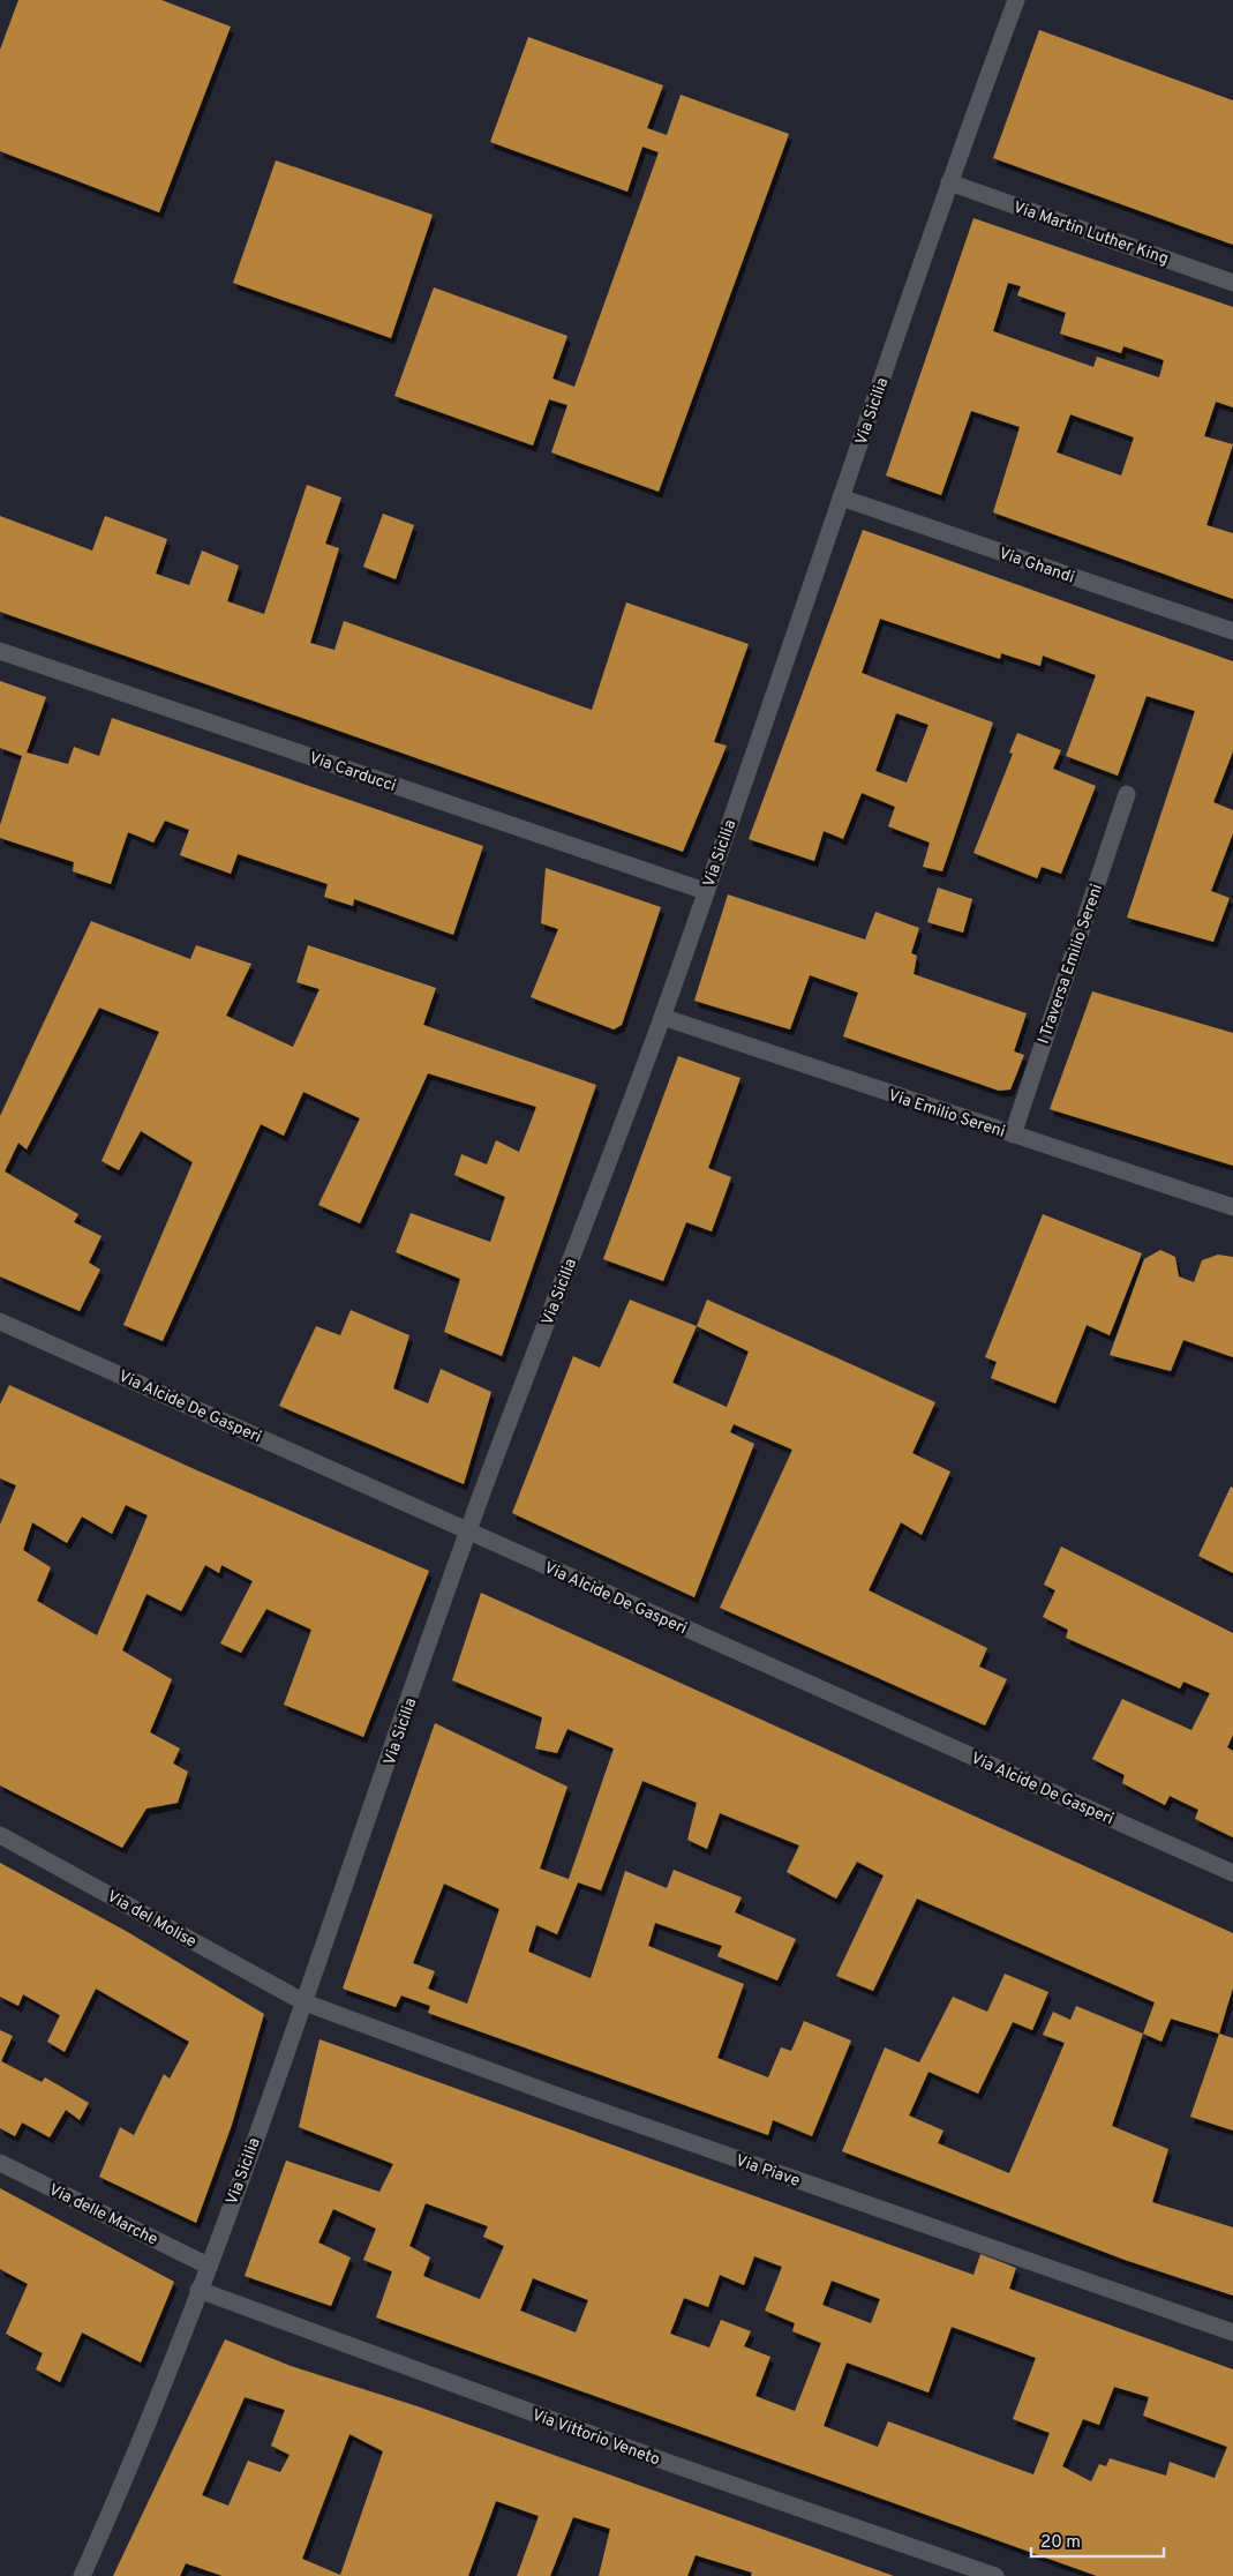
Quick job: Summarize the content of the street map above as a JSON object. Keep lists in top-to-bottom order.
{
  "streets": {
    "street": [
      "Via Martin Luther King",
      "Via Sicilia",
      "Via Ghandi",
      "Via Carducci",
      "I Traversa Emilio Sereni",
      "Via Emilio Sereni",
      "Via Alcide De Gasperi",
      "Via del Molise",
      "Via Piave",
      "Via delle Marche",
      "Via Vittorio Veneto"
    ]
  },
  "crossings": [
    ["Via Martin Luther King", "Via Sicilia"],
    ["Via Sicilia", "Via Ghandi"],
    ["Via Sicilia", "Via Carducci"],
    ["Via Sicilia", "Via Emilio Sereni"],
    ["Via Sicilia", "Via Alcide De Gasperi"],
    ["Via Sicilia", "Via del Molise"],
    ["Via Sicilia", "Via Piave"],
    ["Via Sicilia", "Via delle Marche"],
    ["Via Sicilia", "Via Vittorio Veneto"],
    ["I Traversa Emilio Sereni", "Via Emilio Sereni"],
    ["Via del Molise", "Via Piave"]
  ],
  "scale_bar": "20 m"
}
